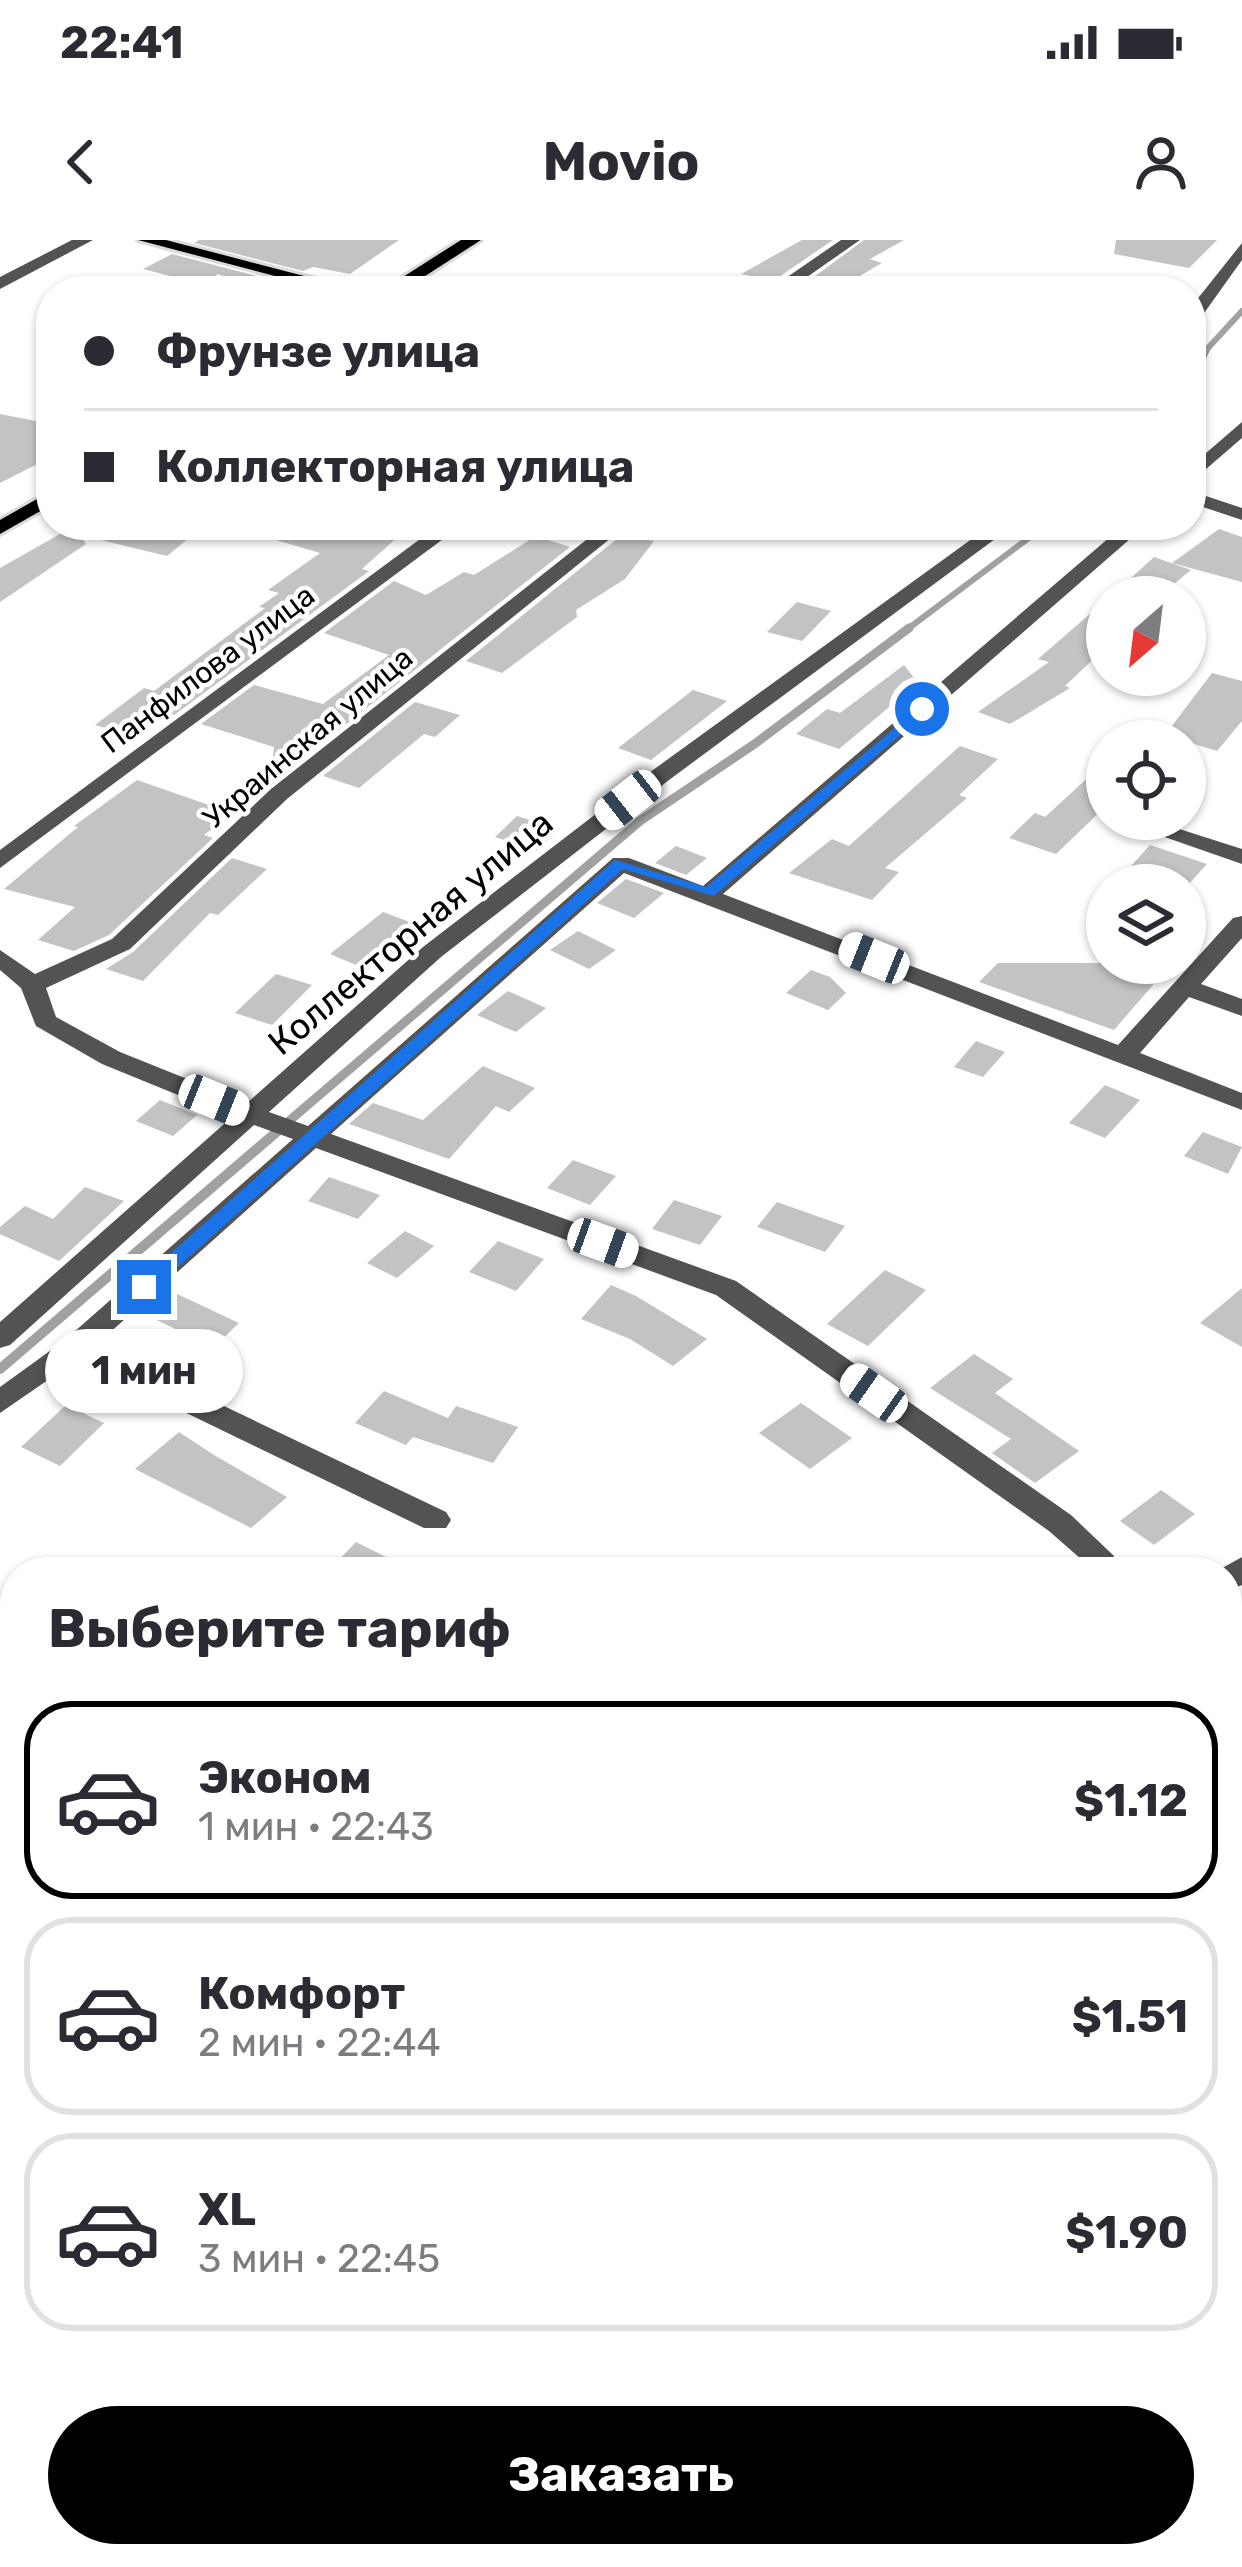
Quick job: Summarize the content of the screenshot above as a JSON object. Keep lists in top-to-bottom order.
{
  "streets": {
    "street": ["Панфилова улица", "Украинская улица", "Коллекторная улица"]
  },
  "north": "bottom left",
  "page": {
    "status": "22:41",
    "header": "Movio",
    "banner": ["Фрунзе улица", "Коллекторная улица"],
    "bubble": "1 мин",
    "heading": "Выберите тариф",
    "list": [
      {
        "name": "Эконом",
        "note": "1 мин · 22:43",
        "value": "$1.12"
      },
      {
        "name": "Комфорт",
        "note": "2 мин · 22:44",
        "value": "$1.51"
      },
      {
        "name": "XL",
        "note": "3 мин · 22:45",
        "value": "$1.90"
      }
    ],
    "buttons": "Заказать"
  }
}
